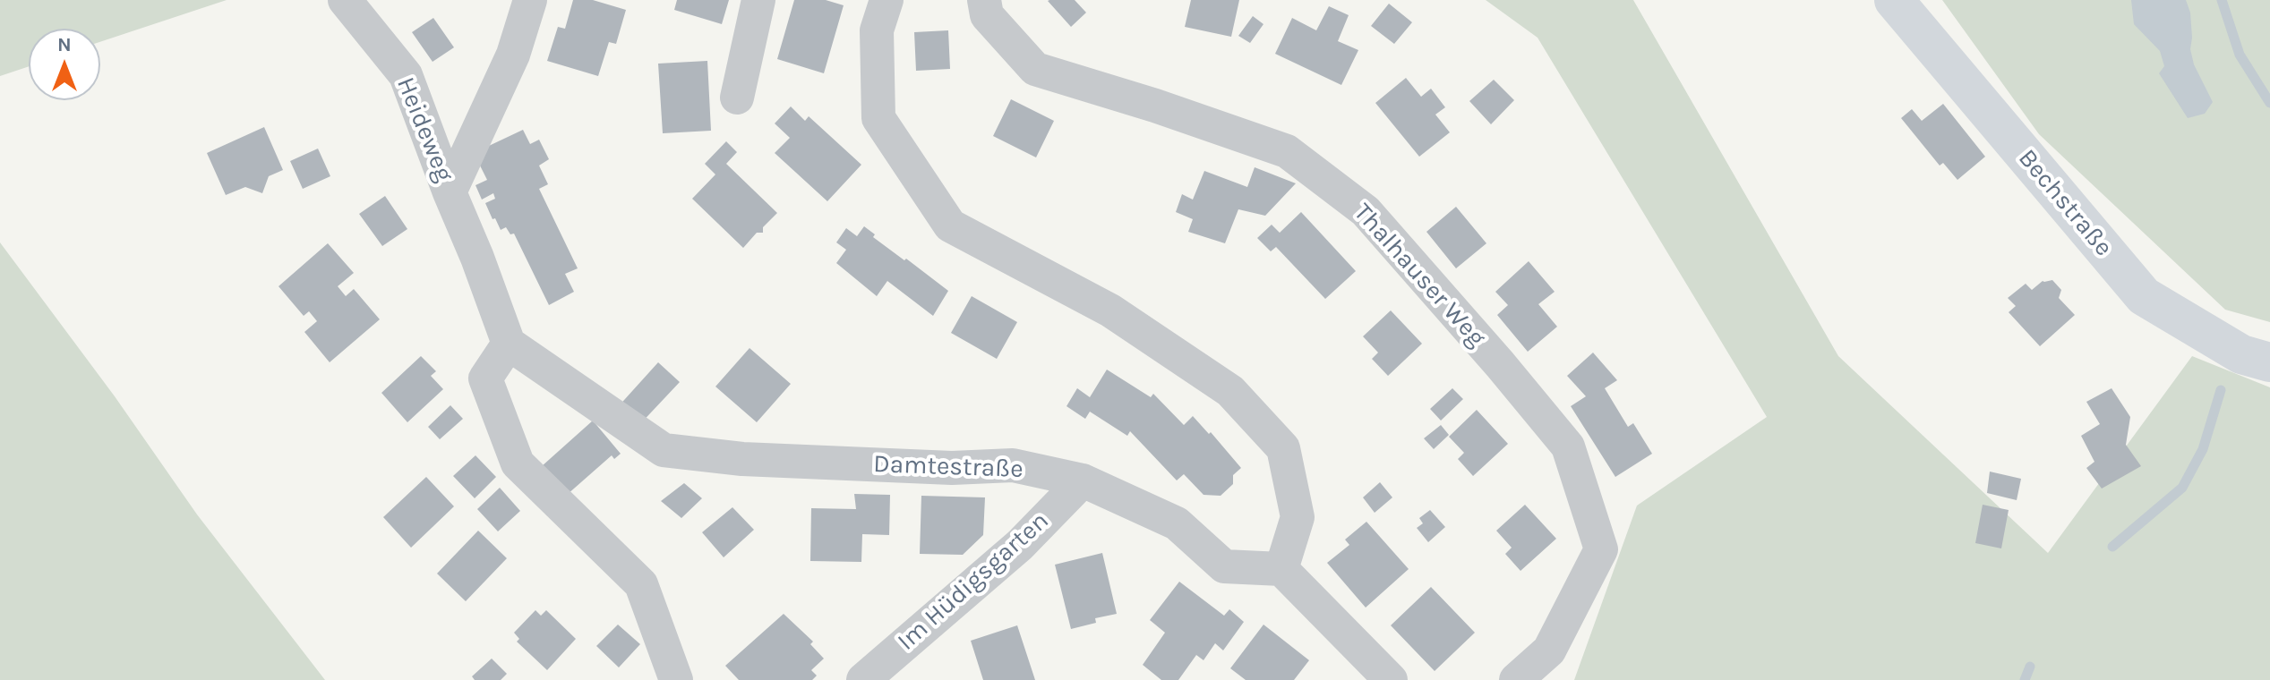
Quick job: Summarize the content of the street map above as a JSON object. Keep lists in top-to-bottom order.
{
  "streets": {
    "main road": ["Bechstraße"],
    "street": [
      "Heideweg",
      "Thalhauser Weg",
      "Damtestraße",
      "Im Hüdigsgarten"
    ]
  },
  "crossings": [
    ["Heideweg", "Damtestraße"],
    ["Damtestraße", "Im Hüdigsgarten"]
  ],
  "north": "top"
}
